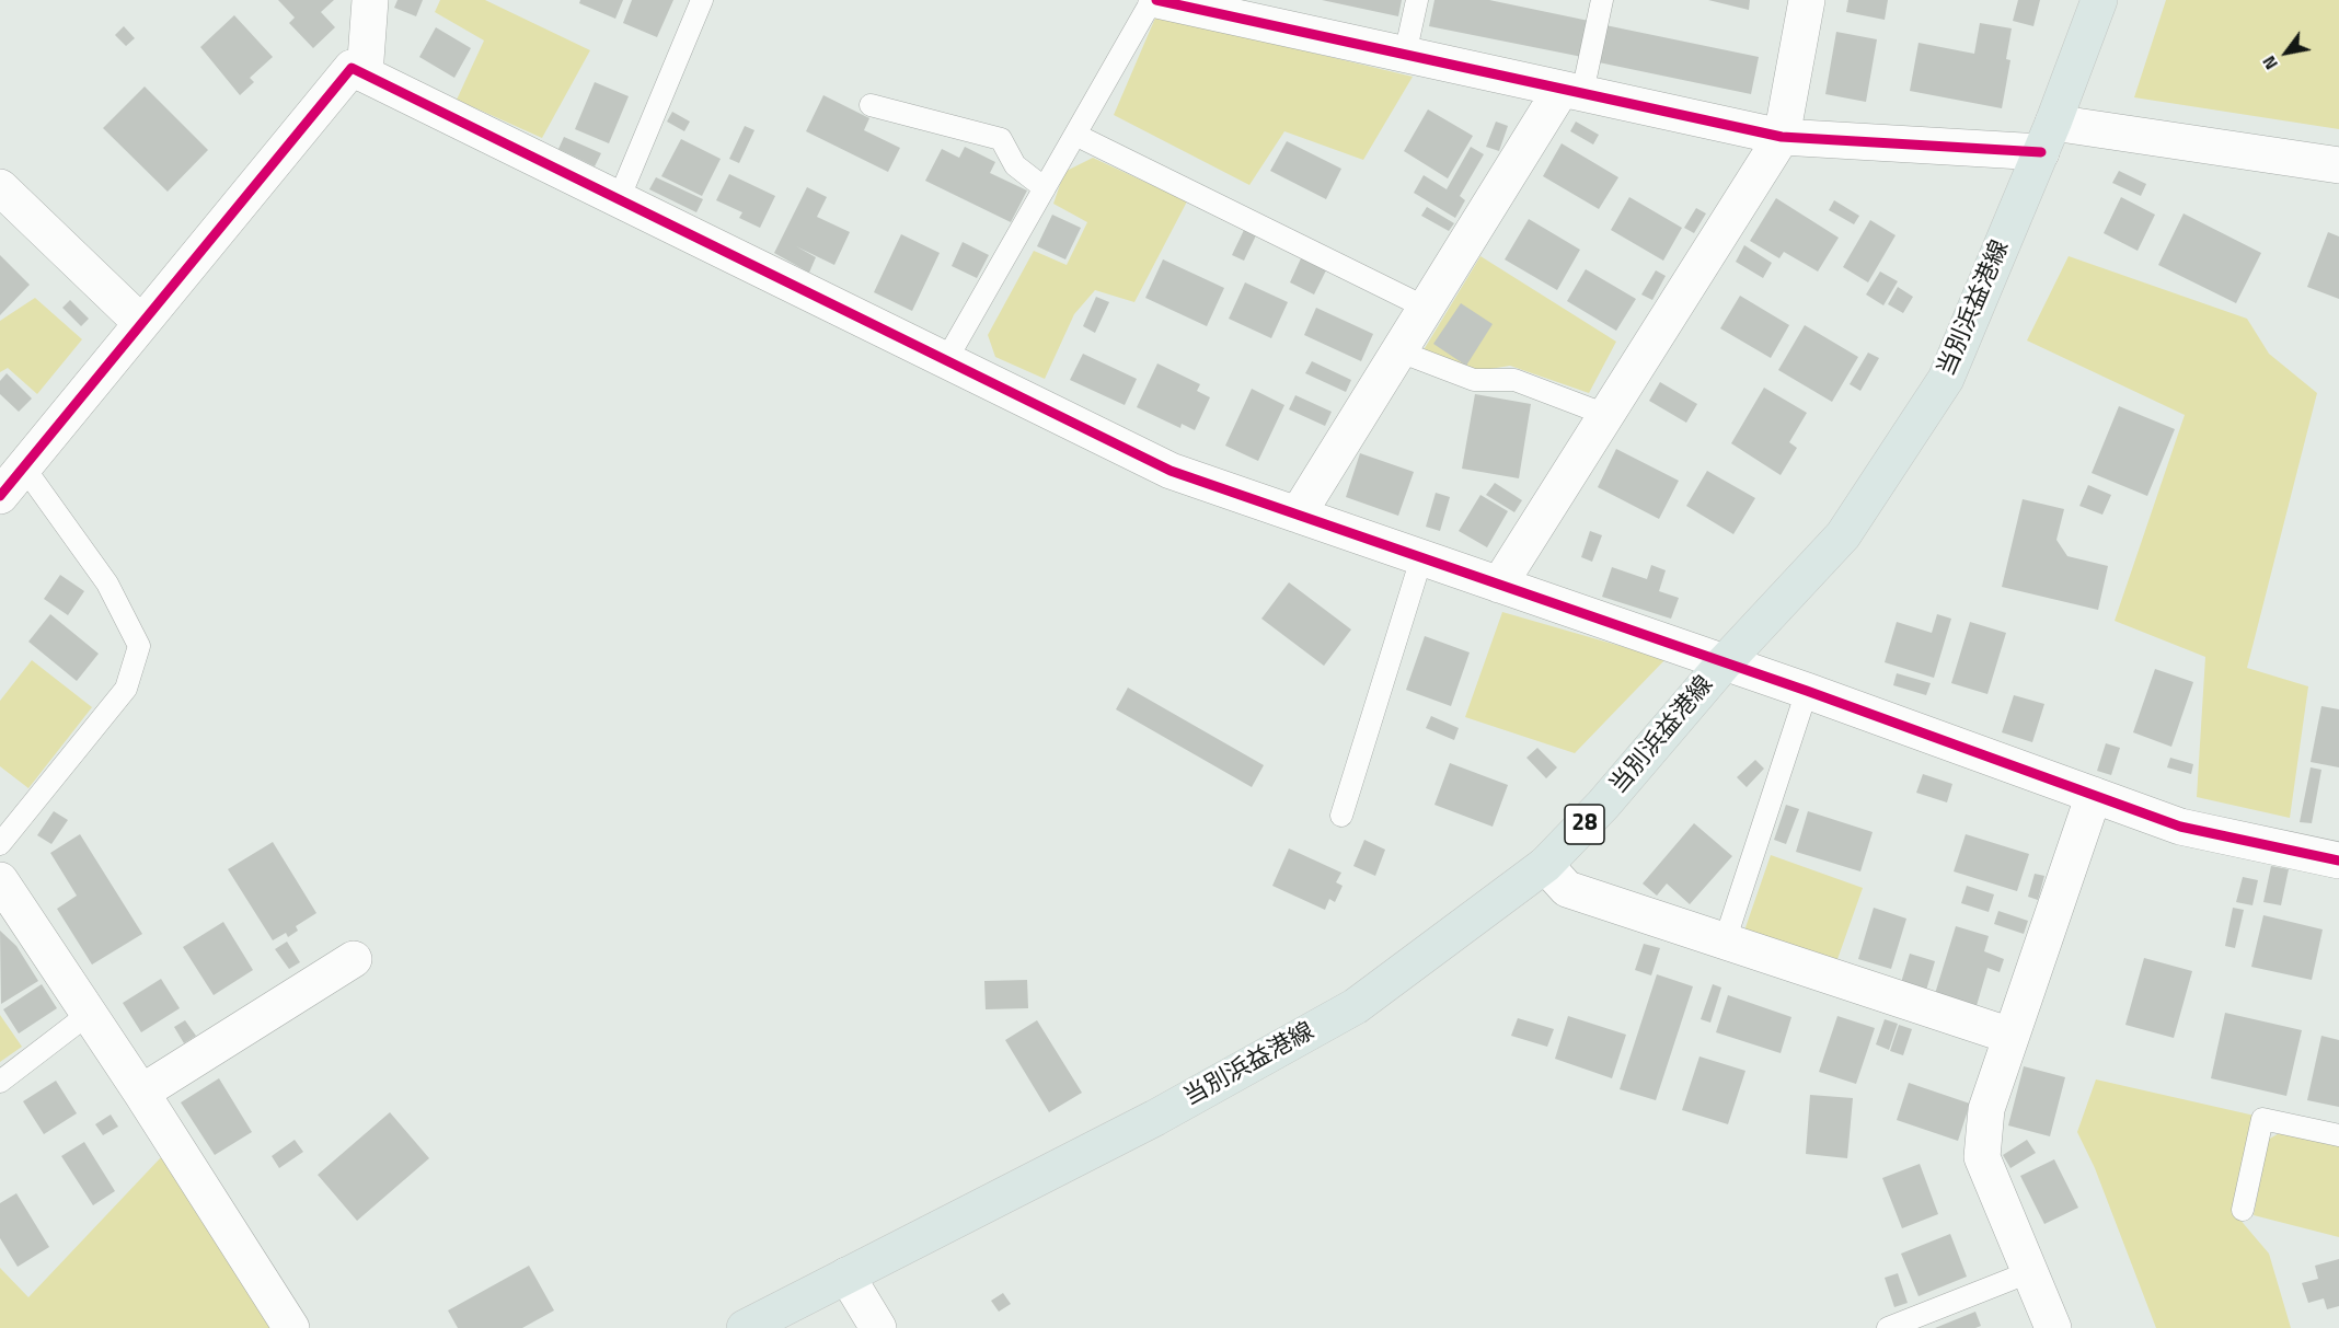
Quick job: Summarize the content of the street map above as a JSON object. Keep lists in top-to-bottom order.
{
  "streets": {
    "main road": ["当別浜益港線", "28"]
  },
  "north": "bottom left"
}
